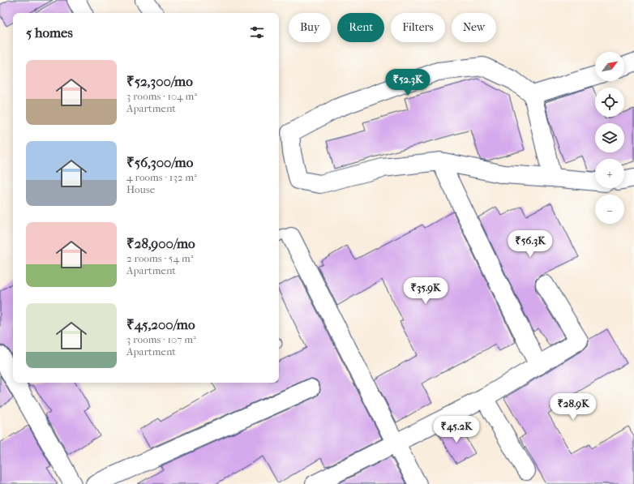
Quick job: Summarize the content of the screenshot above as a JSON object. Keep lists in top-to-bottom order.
{
  "north": "top right",
  "page": {
    "chip": [
      "Buy",
      "Rent",
      "Filters",
      "New"
    ],
    "heading": "5 homes",
    "map_buttons": ["+", "−"],
    "list": [
      {
        "name": "₹52,300/mo",
        "note": "3 rooms · 104 m² · Apartment"
      },
      {
        "name": "₹56,300/mo",
        "note": "4 rooms · 132 m² · House"
      },
      {
        "name": "₹28,900/mo",
        "note": "2 rooms · 54 m² · Apartment"
      },
      {
        "name": "₹45,200/mo",
        "note": "3 rooms · 107 m² · Apartment"
      }
    ],
    "price": [
      "₹52.3K",
      "₹56.3K",
      "₹35.9K",
      "₹28.9K",
      "₹45.2K"
    ]
  }
}
